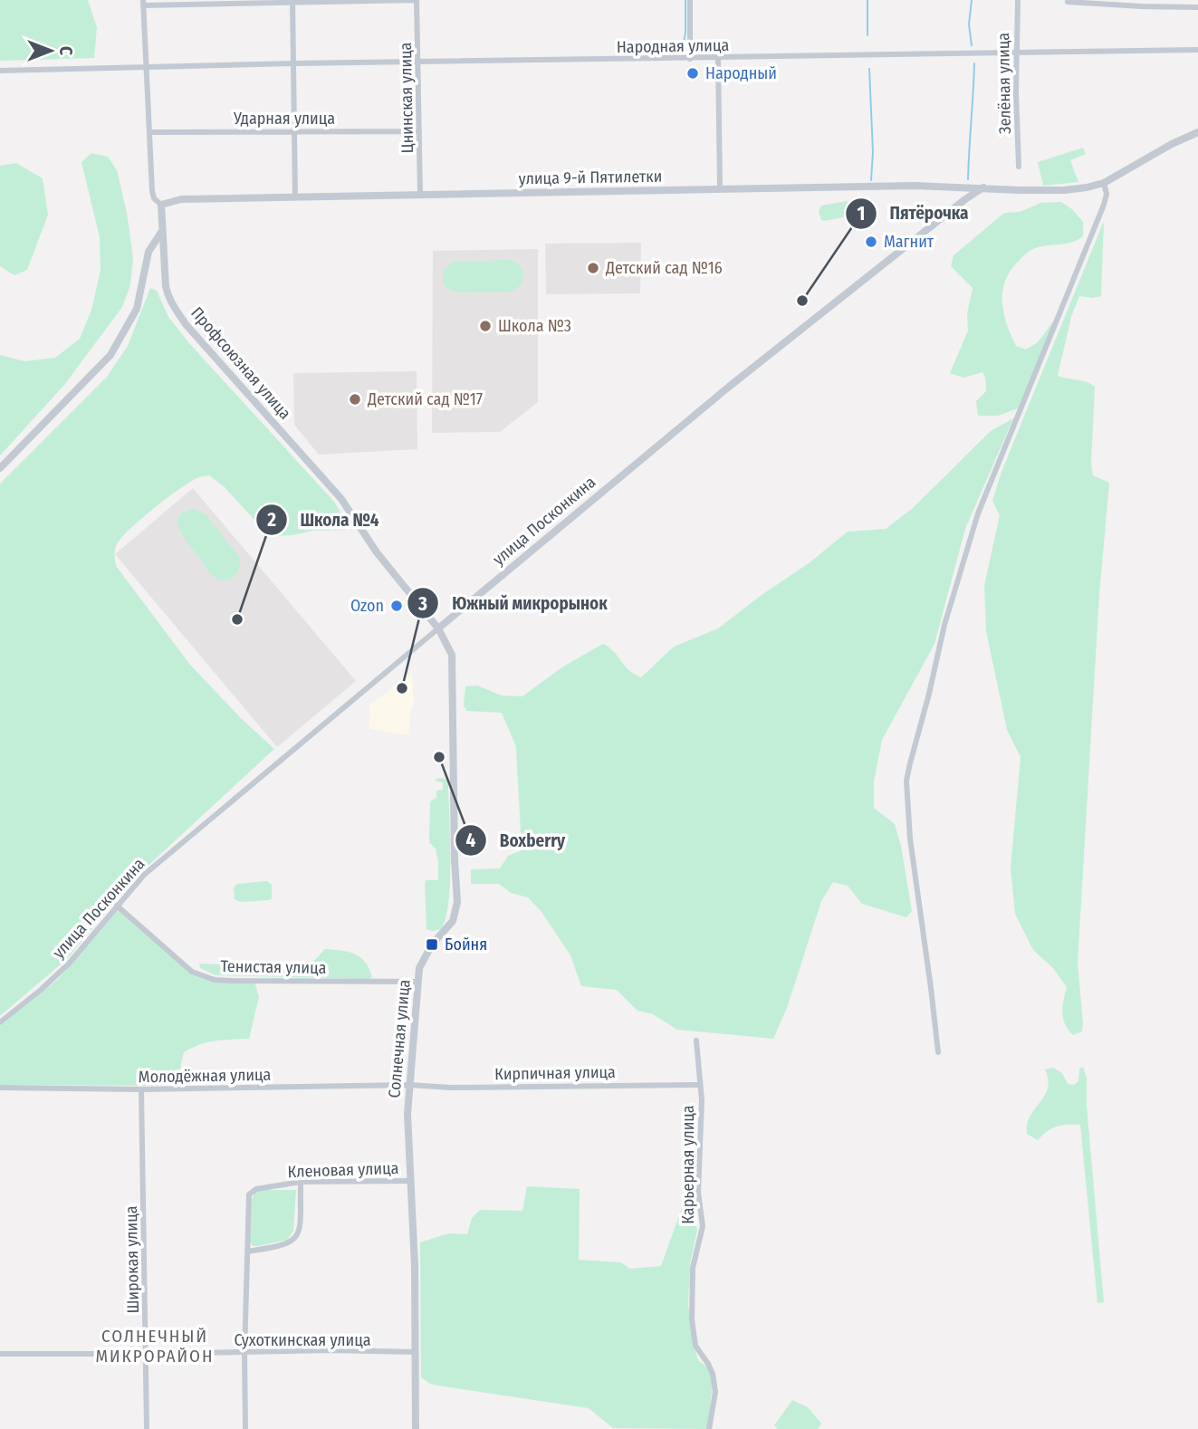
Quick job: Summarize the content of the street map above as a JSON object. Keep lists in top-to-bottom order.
{
  "streets": {
    "street": [
      "Народная улица",
      "Зелёная улица",
      "Цнинская улица",
      "Ударная улица",
      "улица 9-й Пятилетки",
      "Профсоюзная улица",
      "улица Посконкина",
      "Тенистая улица",
      "Солнечная улица",
      "Кирпичная улица",
      "Молодёжная улица",
      "Карьерная улица",
      "Кленовая улица",
      "Широкая улица",
      "Сухоткинская улица"
    ]
  },
  "crossings": [
    ["Народная улица", "Зелёная улица"],
    ["Народная улица", "Цнинская улица"],
    ["Народная улица", "Профсоюзная улица"],
    ["Цнинская улица", "Ударная улица"],
    ["Цнинская улица", "улица 9-й Пятилетки"],
    ["Ударная улица", "Профсоюзная улица"],
    ["улица 9-й Пятилетки", "Профсоюзная улица"],
    ["улица 9-й Пятилетки", "улица Посконкина"],
    ["Профсоюзная улица", "улица Посконкина"],
    ["Профсоюзная улица", "Солнечная улица"],
    ["улица Посконкина", "Тенистая улица"],
    ["улица Посконкина", "Солнечная улица"],
    ["Тенистая улица", "Солнечная улица"],
    ["Солнечная улица", "Кирпичная улица"],
    ["Солнечная улица", "Молодёжная улица"],
    ["Солнечная улица", "Кленовая улица"],
    ["Солнечная улица", "Сухоткинская улица"],
    ["Кирпичная улица", "Молодёжная улица"],
    ["Кирпичная улица", "Карьерная улица"],
    ["Молодёжная улица", "Широкая улица"],
    ["Кленовая улица", "Сухоткинская улица"],
    ["Широкая улица", "Сухоткинская улица"]
  ],
  "districts": ["СОЛНЕЧНЫЙ МИКРОРАЙОН"],
  "places": {
    "other": [
      "Народный",
      "Магнит",
      "Детский сад №16",
      "Пятёрочка",
      "Школа №3",
      "Детский сад №17",
      "Ozon",
      "Школа №4",
      "Южный микрорынок",
      "Boxberry"
    ],
    "transit": ["Бойня"]
  },
  "north": "right"
}
